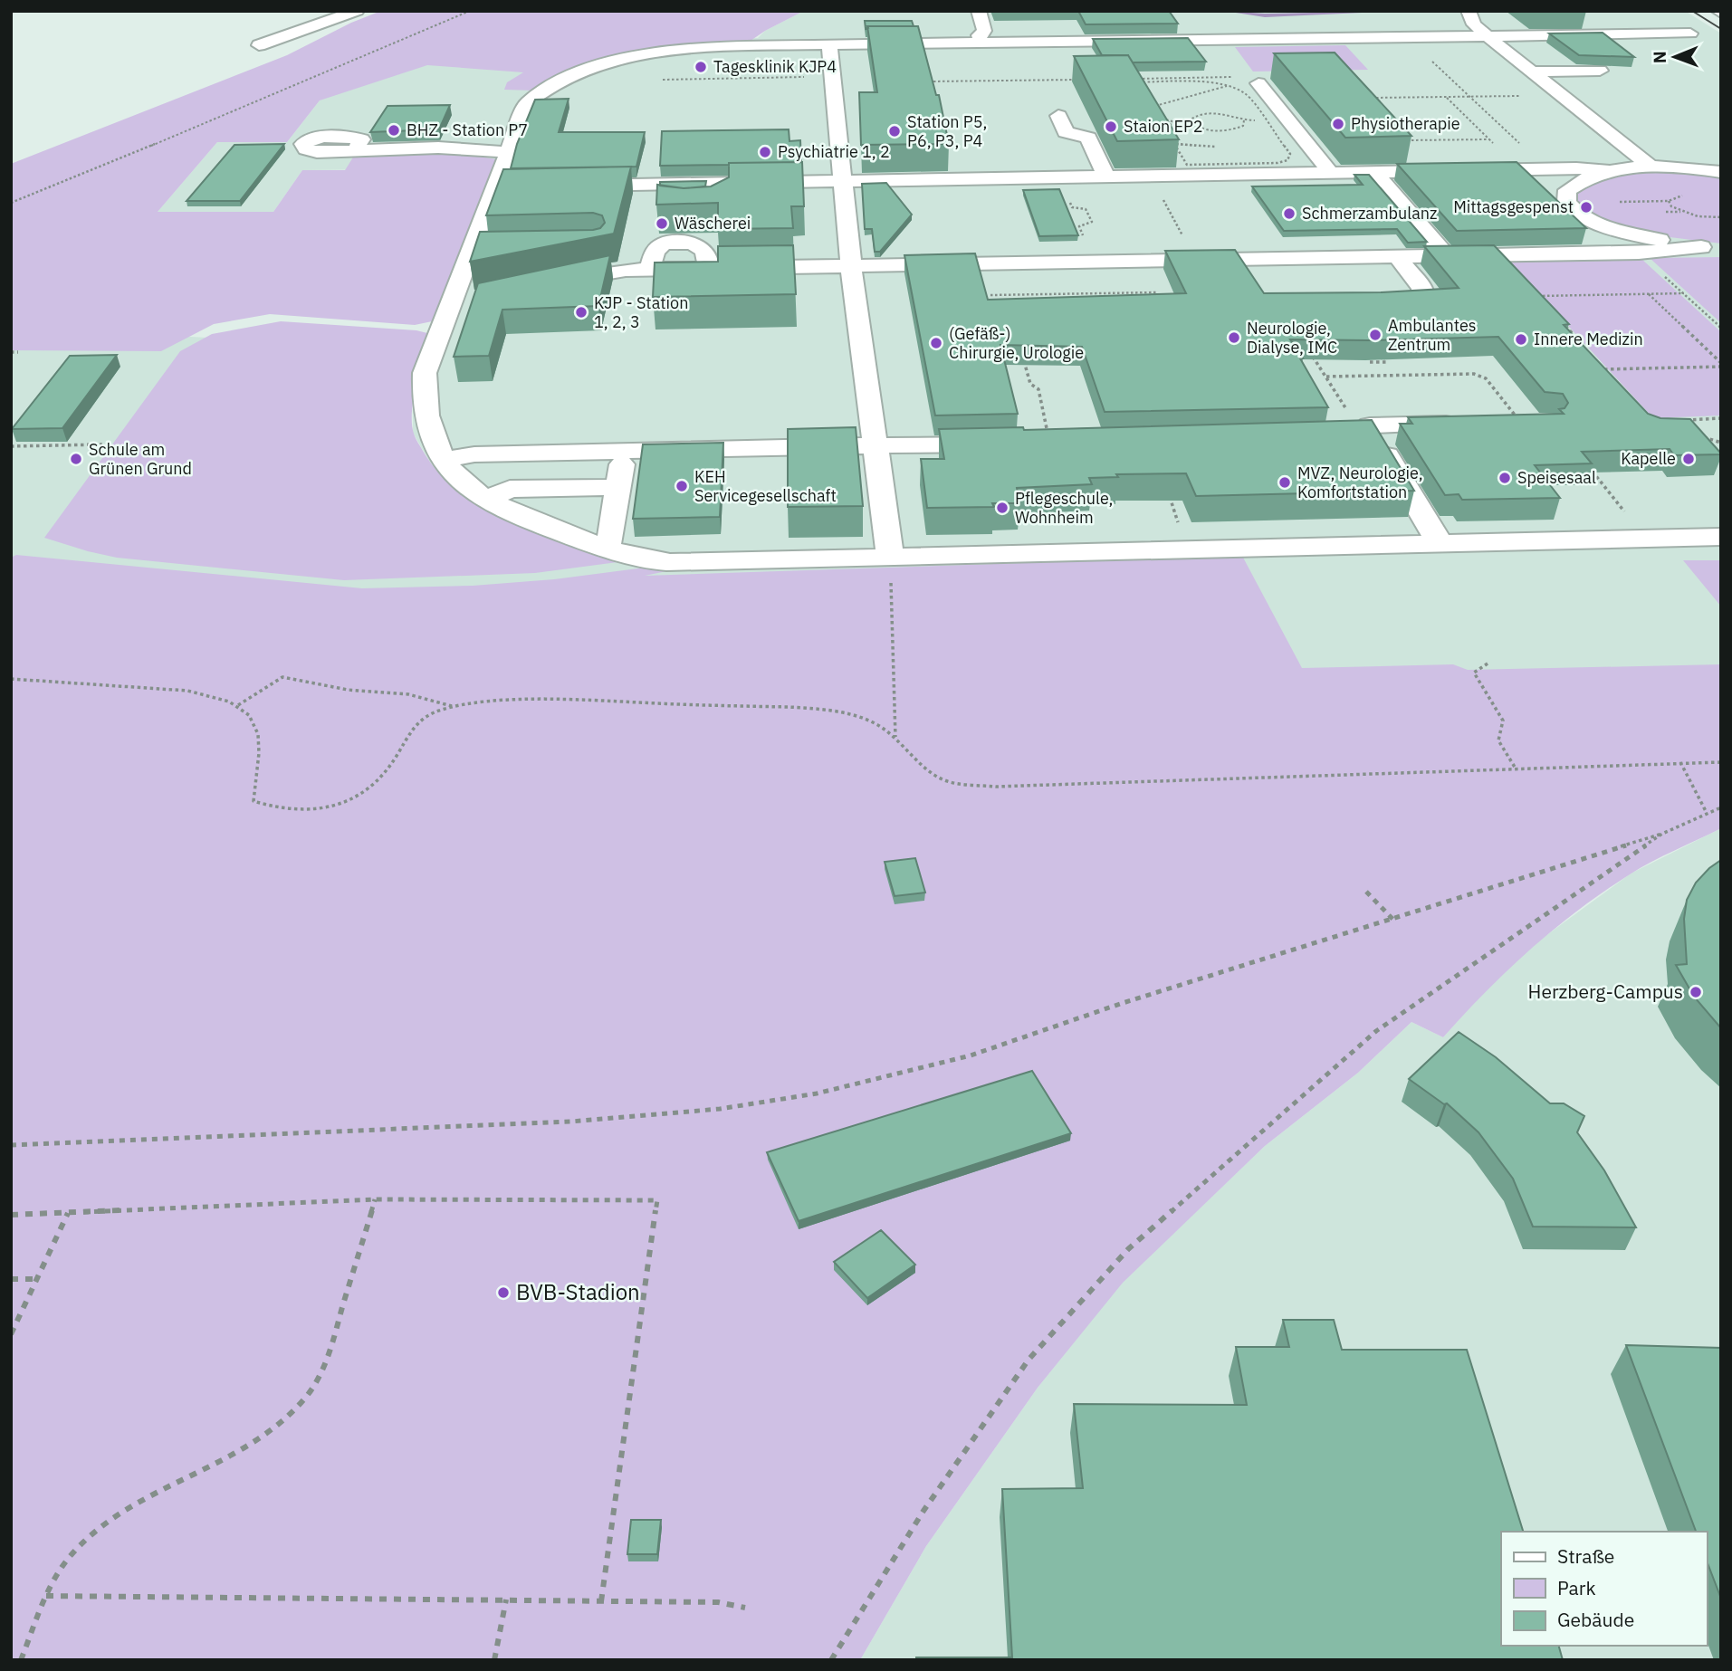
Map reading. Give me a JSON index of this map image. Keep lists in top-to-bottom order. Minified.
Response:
{"places":["Tagesklinik KJP4","Physiotherapie","Staion EP2","BHZ - Station P7","Station P5, P6, P3, P4","Psychiatrie 1, 2","Mittagsgespenst","Schmerzambulanz","Wäscherei","KJP - Station 1, 2, 3","Ambulantes Zentrum","Neurologie, Dialyse, IMC","Innere Medizin","(Gefäß-) Chirurgie, Urologie","Schule am Grünen Grund","Kapelle","Speisesaal","MVZ, Neurologie, Komfortstation","KEH Servicegesellschaft","Pflegeschule, Wohnheim","Herzberg-Campus","BVB-Stadion"],"legend":["Straße","Park","Gebäude"],"north":"left"}
